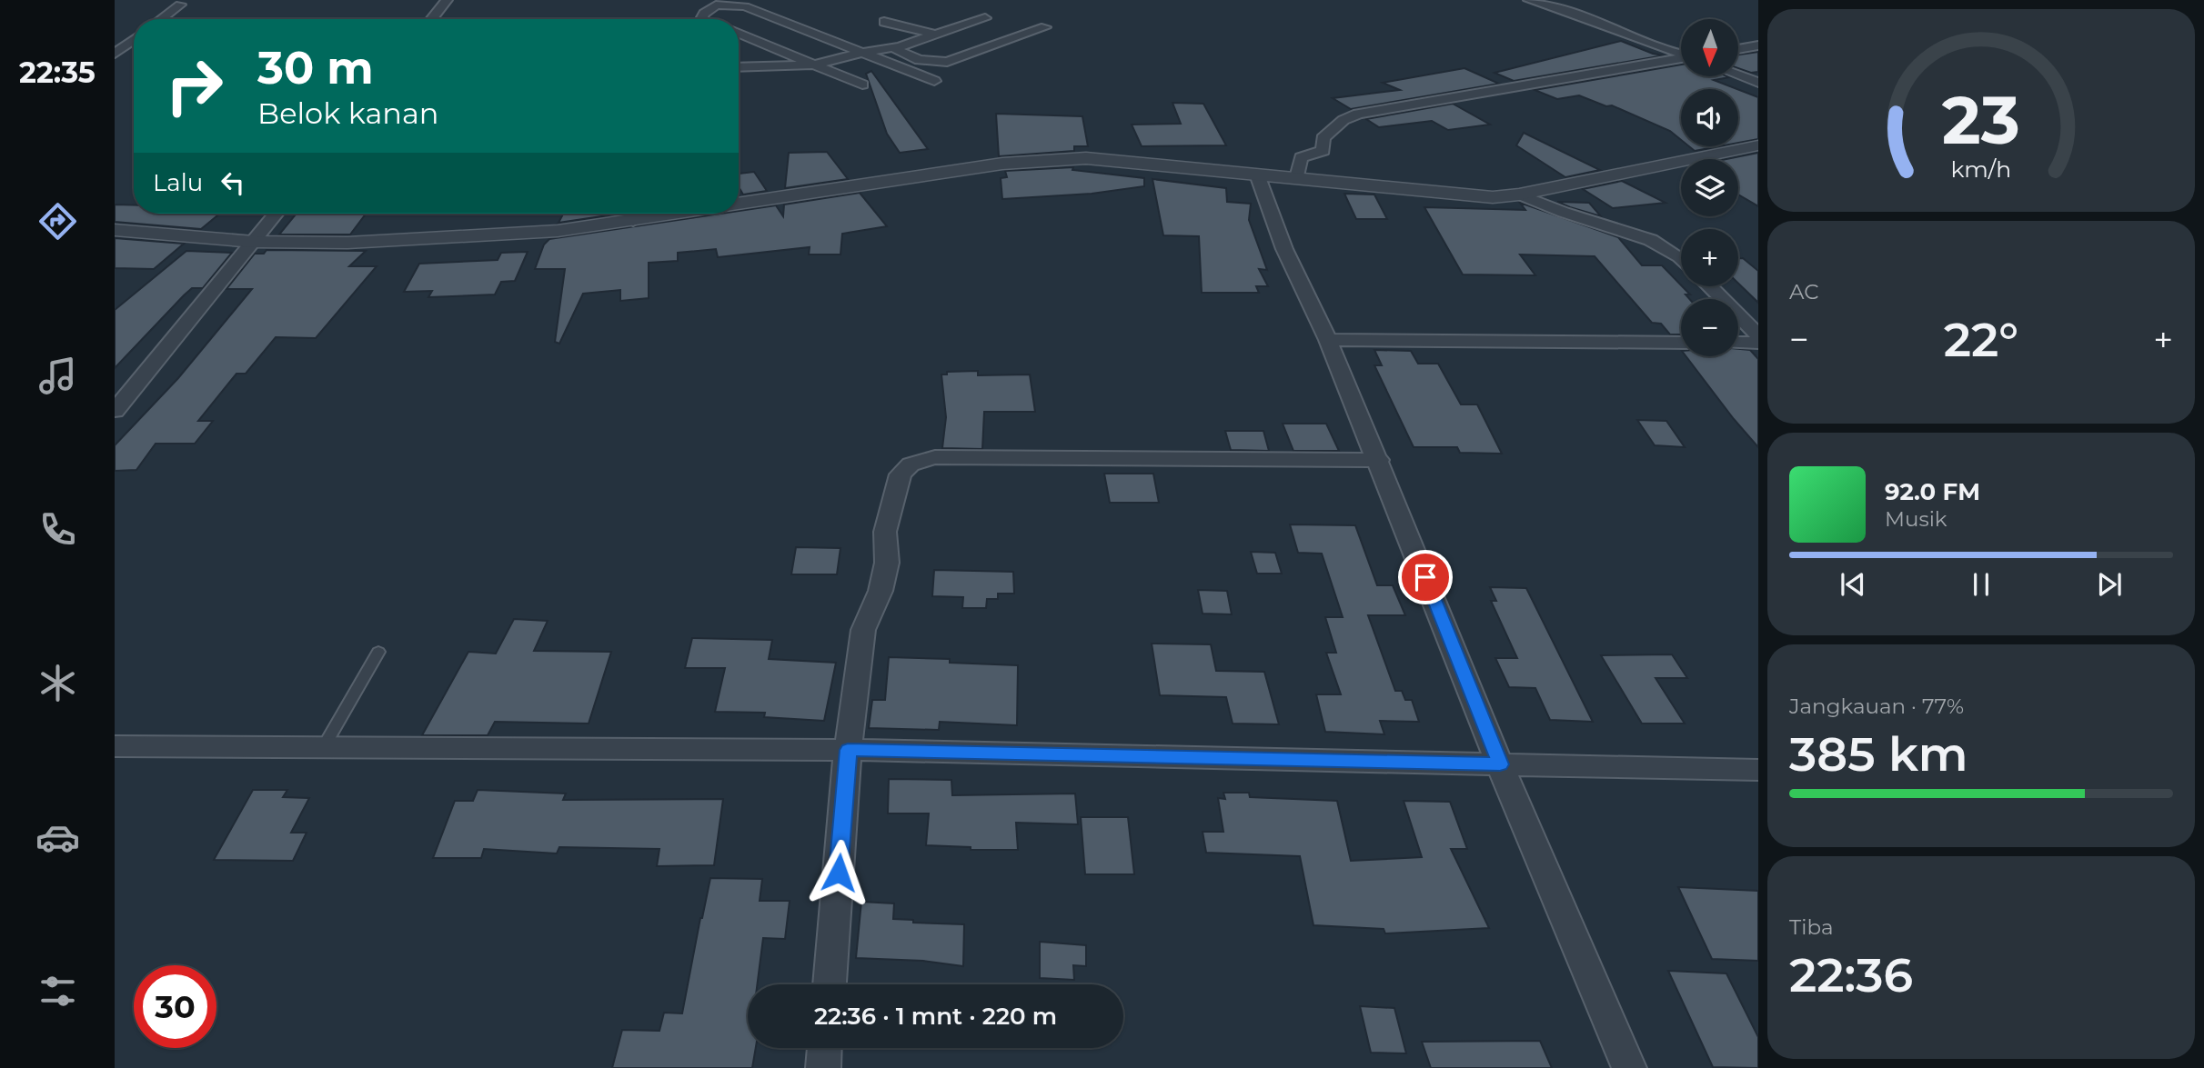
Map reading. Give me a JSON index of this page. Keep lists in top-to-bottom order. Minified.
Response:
{"north":"bottom","page":{"tabs":"22:35","map_buttons":["+","−"],"turn":["30 m","Belok kanan"],"then":"Lalu","tile":["AC",["Jangkauan · 77%","385 km"],["Tiba","22:36"]],"heat":["−","22°","+"],"song":["92.0 FM","Musik"],"limit":"30","trip":"22:36 · 1 mnt · 220 m","gauge":["23","km/h"]}}
